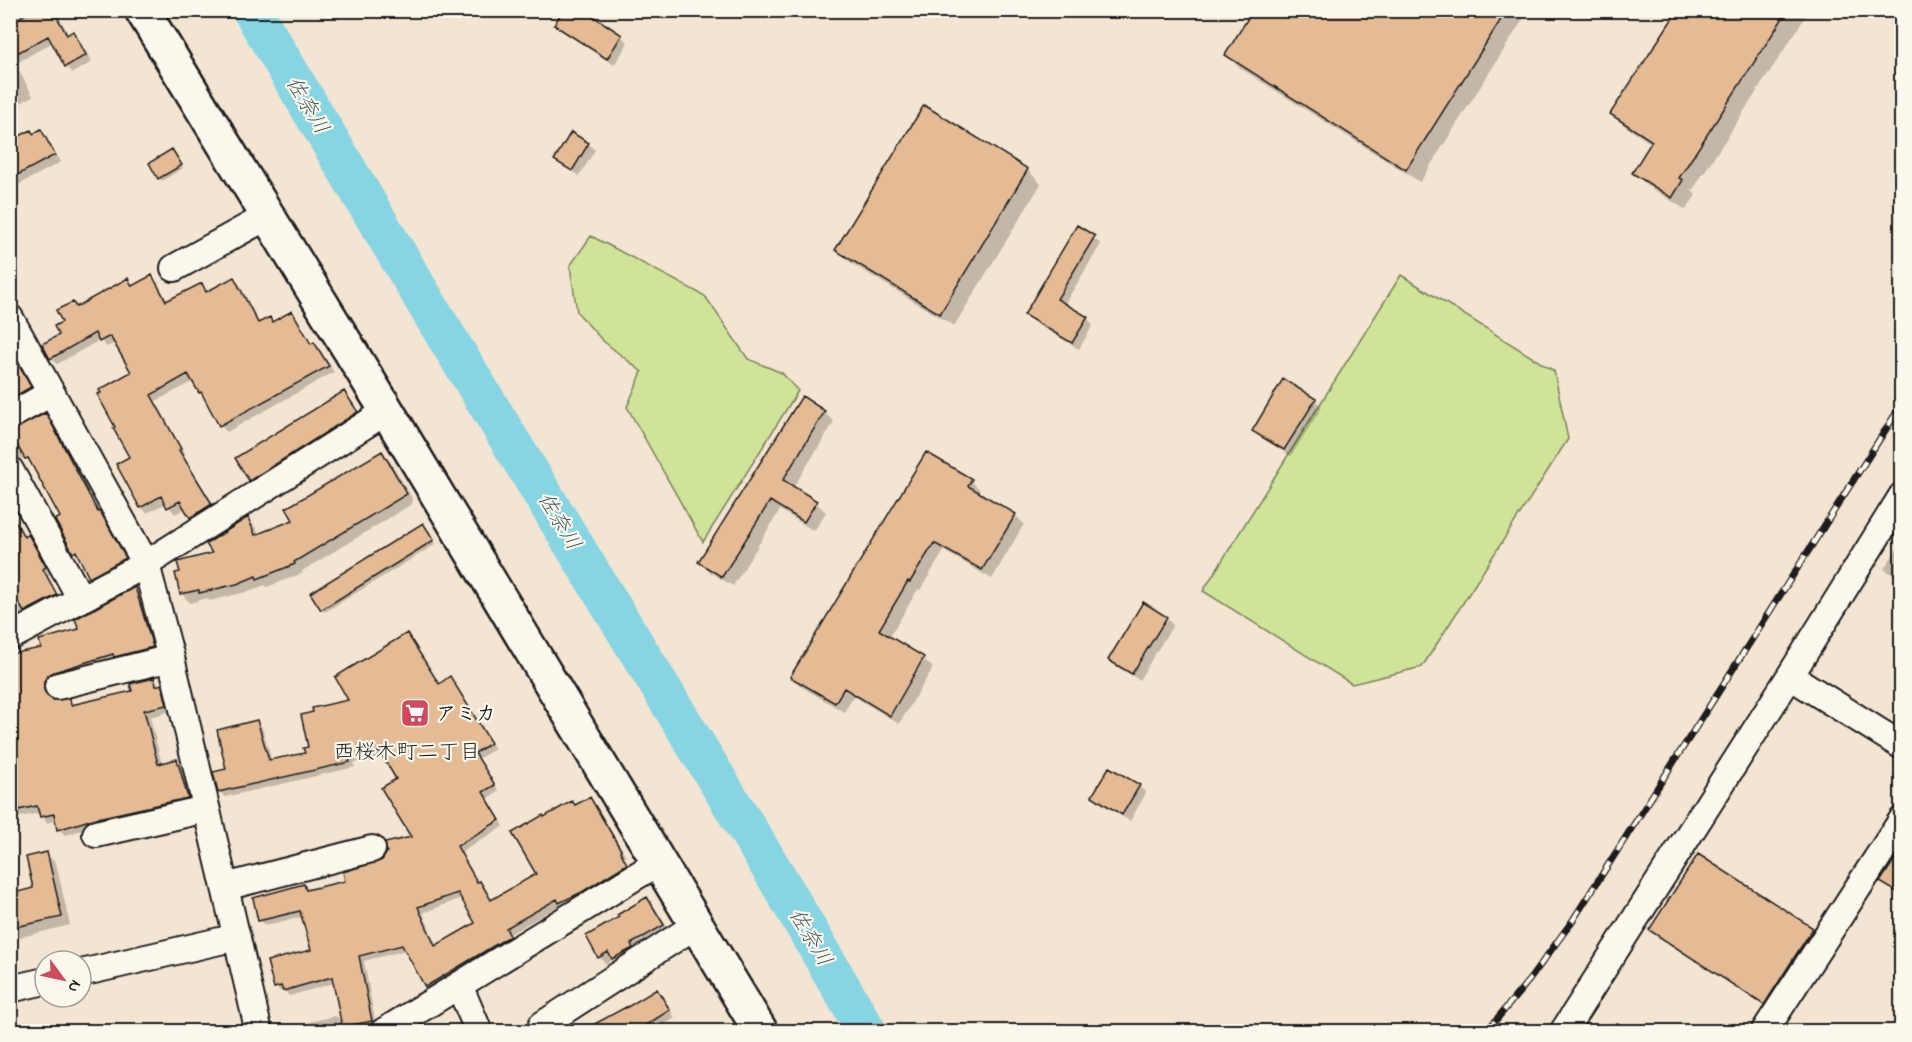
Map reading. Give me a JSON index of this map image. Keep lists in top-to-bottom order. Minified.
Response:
{"districts":["西桜木町二丁目"],"water":["佐奈川"],"places":{"supermarket":["アミカ"]},"north":"bottom right"}
